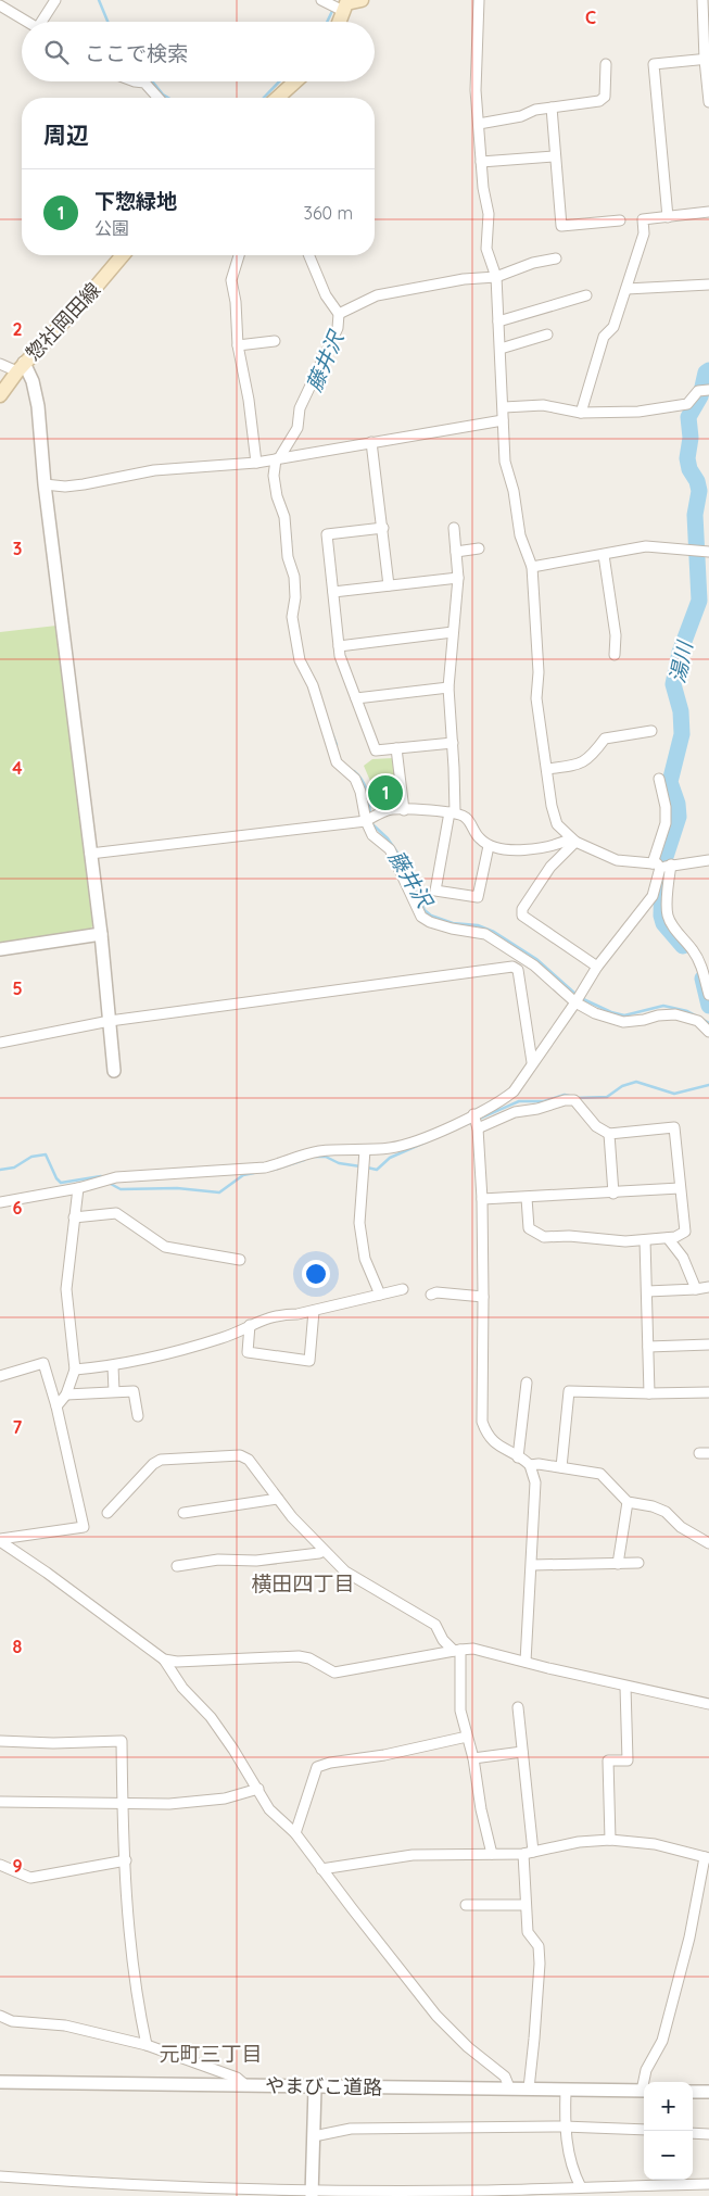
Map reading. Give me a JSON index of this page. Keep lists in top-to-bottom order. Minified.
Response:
{"streets":{"main road":["惣社岡田線"],"street":["やまびこ道路"]},"districts":["横田四丁目","元町三丁目"],"water":["藤井沢","湯川"],"page":{"search":"ここで検索","heading":"周辺","list":[{"mark":"1","name":"下惣緑地","note":"公園","value":"360 m"}],"pins":"1","map_buttons":["+","−"]},"grid":{"columns":["C"],"rows":["2","3","4","5","6","7","8","9"]}}
